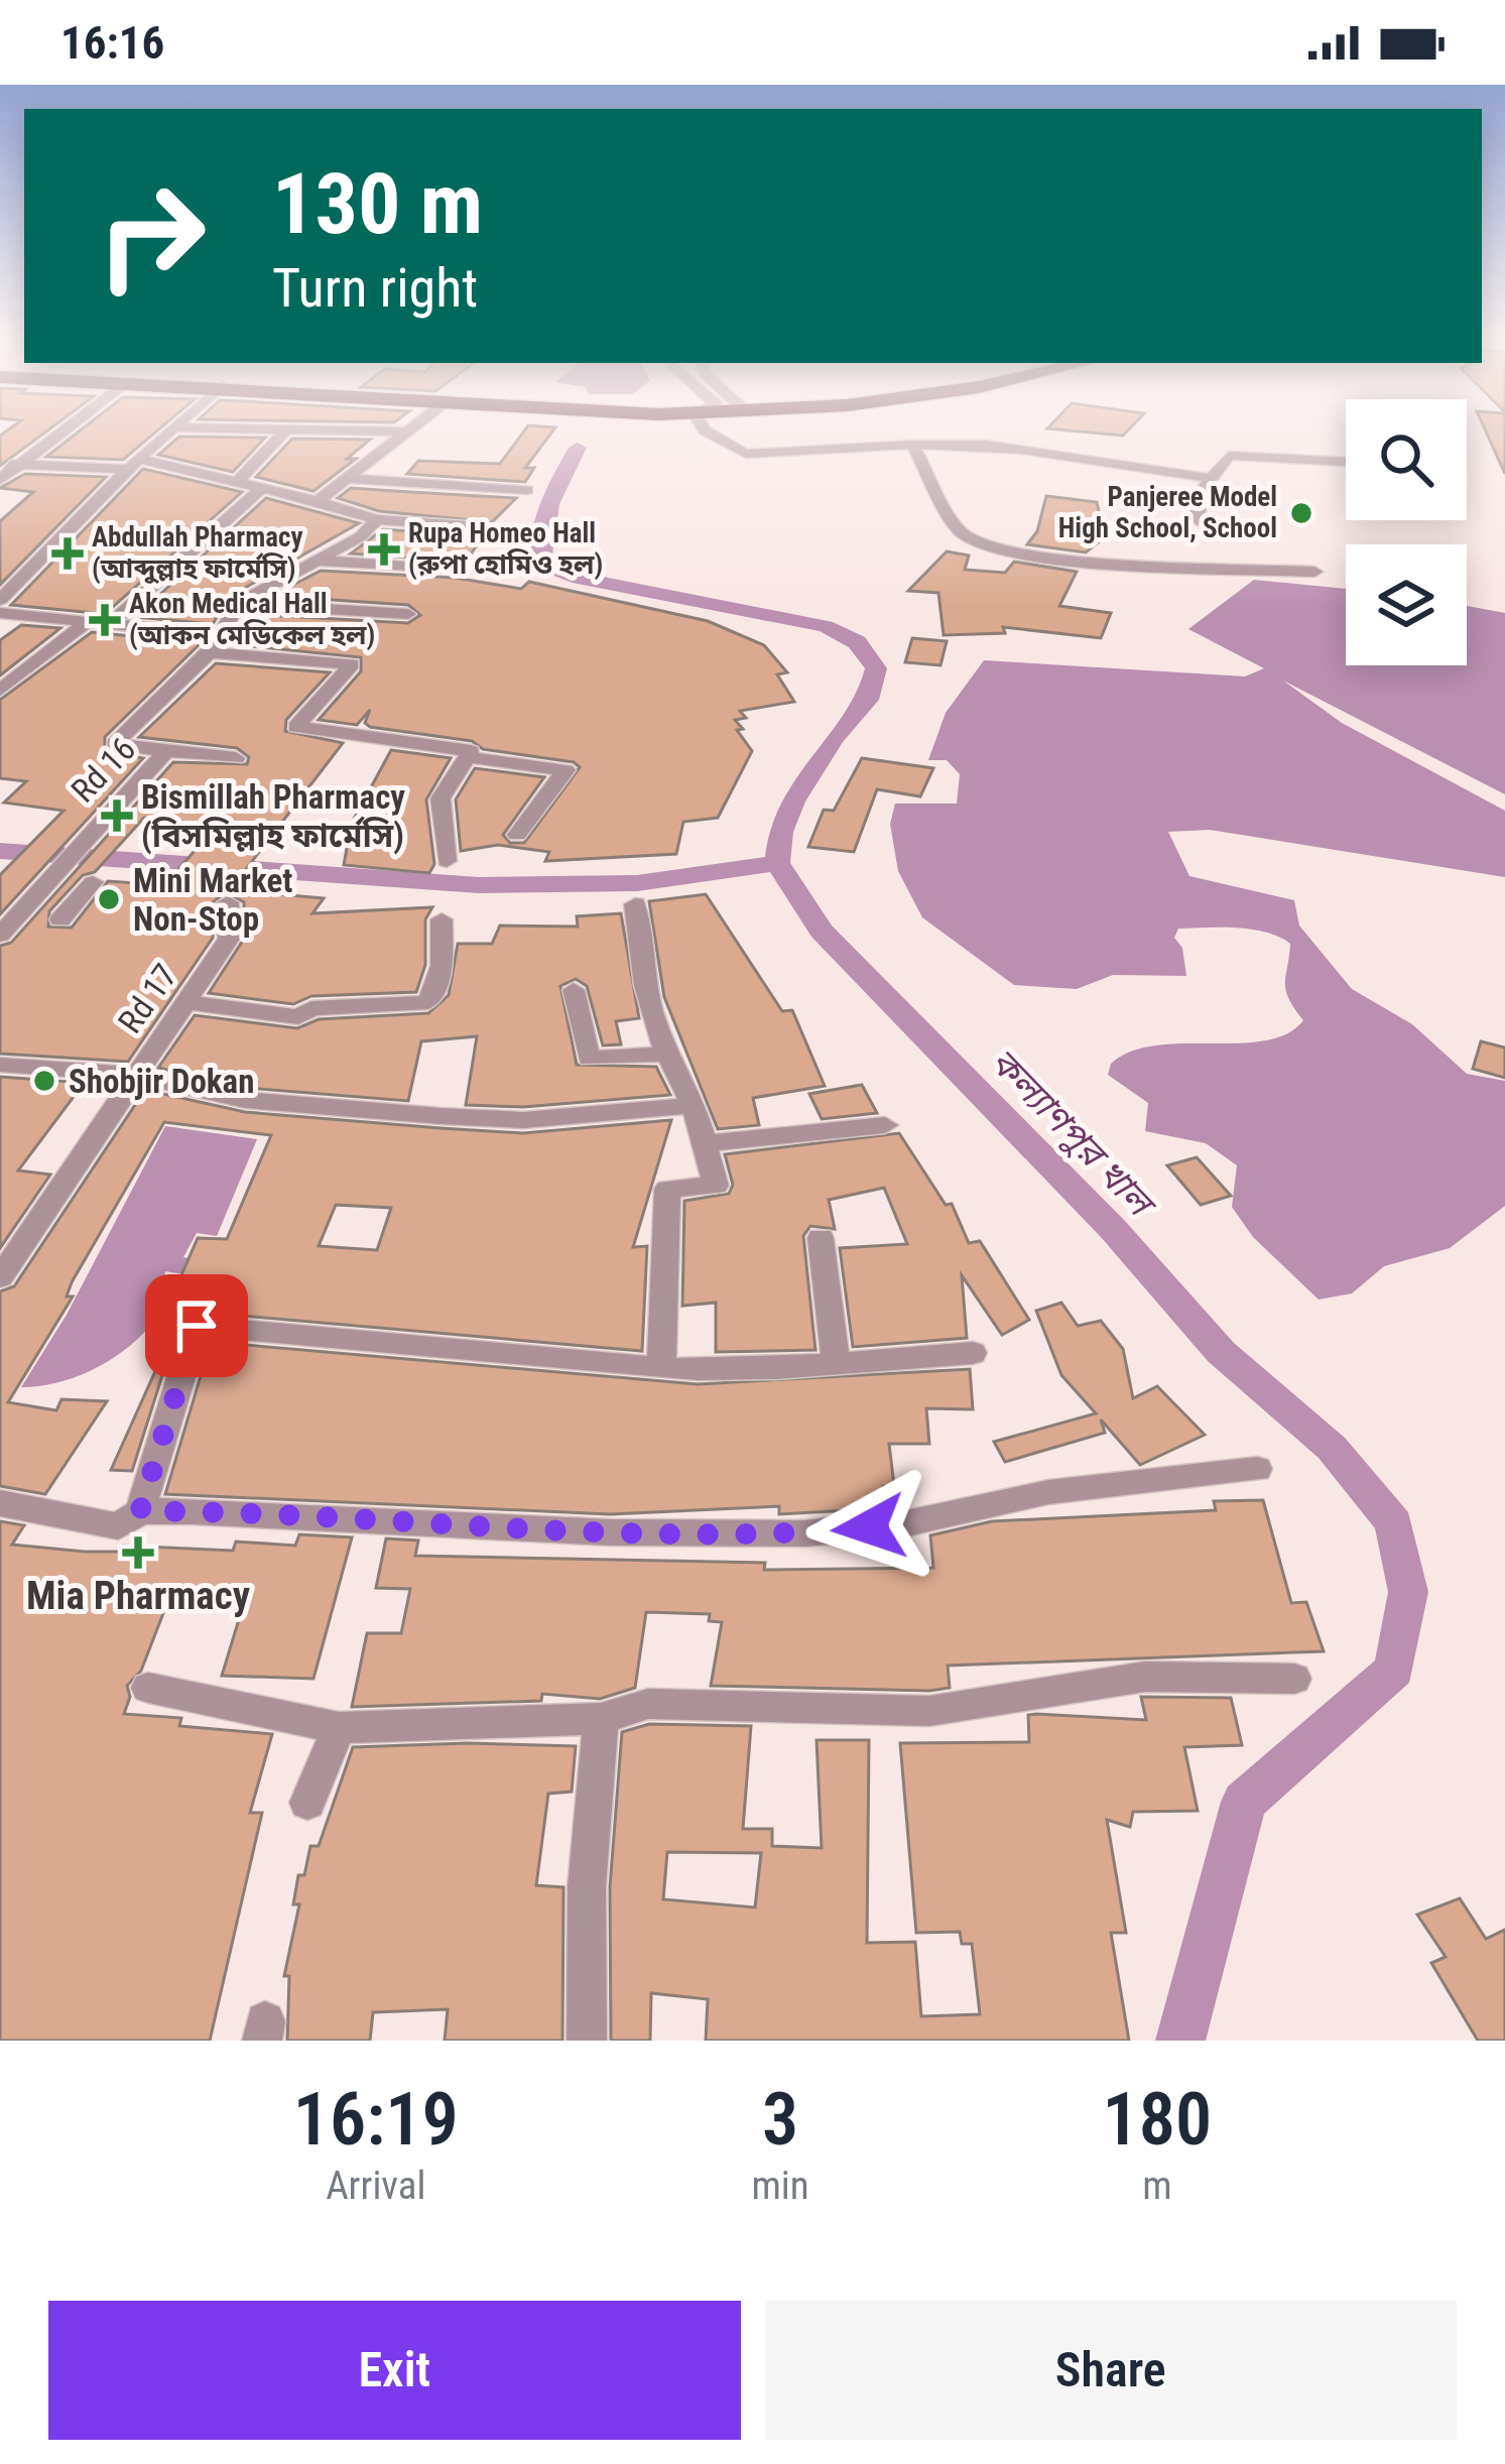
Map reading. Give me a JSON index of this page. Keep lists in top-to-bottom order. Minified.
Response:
{"streets":{"street":["Rd 16","Rd 17"]},"water":["কল্যাণপুর খাল"],"places":{"other":["Panjeree Model High School, School","Mini Market Non-Stop","Shobjir Dokan"],"health":["Rupa Homeo Hall (রুপা হোমিও হল)","Abdullah Pharmacy (আব্দুল্লাহ ফার্মেসি)","Akon Medical Hall (আকন মেডিকেল হল)","Bismillah Pharmacy (বিসমিল্লাহ ফার্মেসি)","Mia Pharmacy"]},"page":{"status":"16:16","turn":["130 m","Turn right"],"eta":["16:19","Arrival","3","min","180","m"],"buttons":["Exit","Share"]}}
